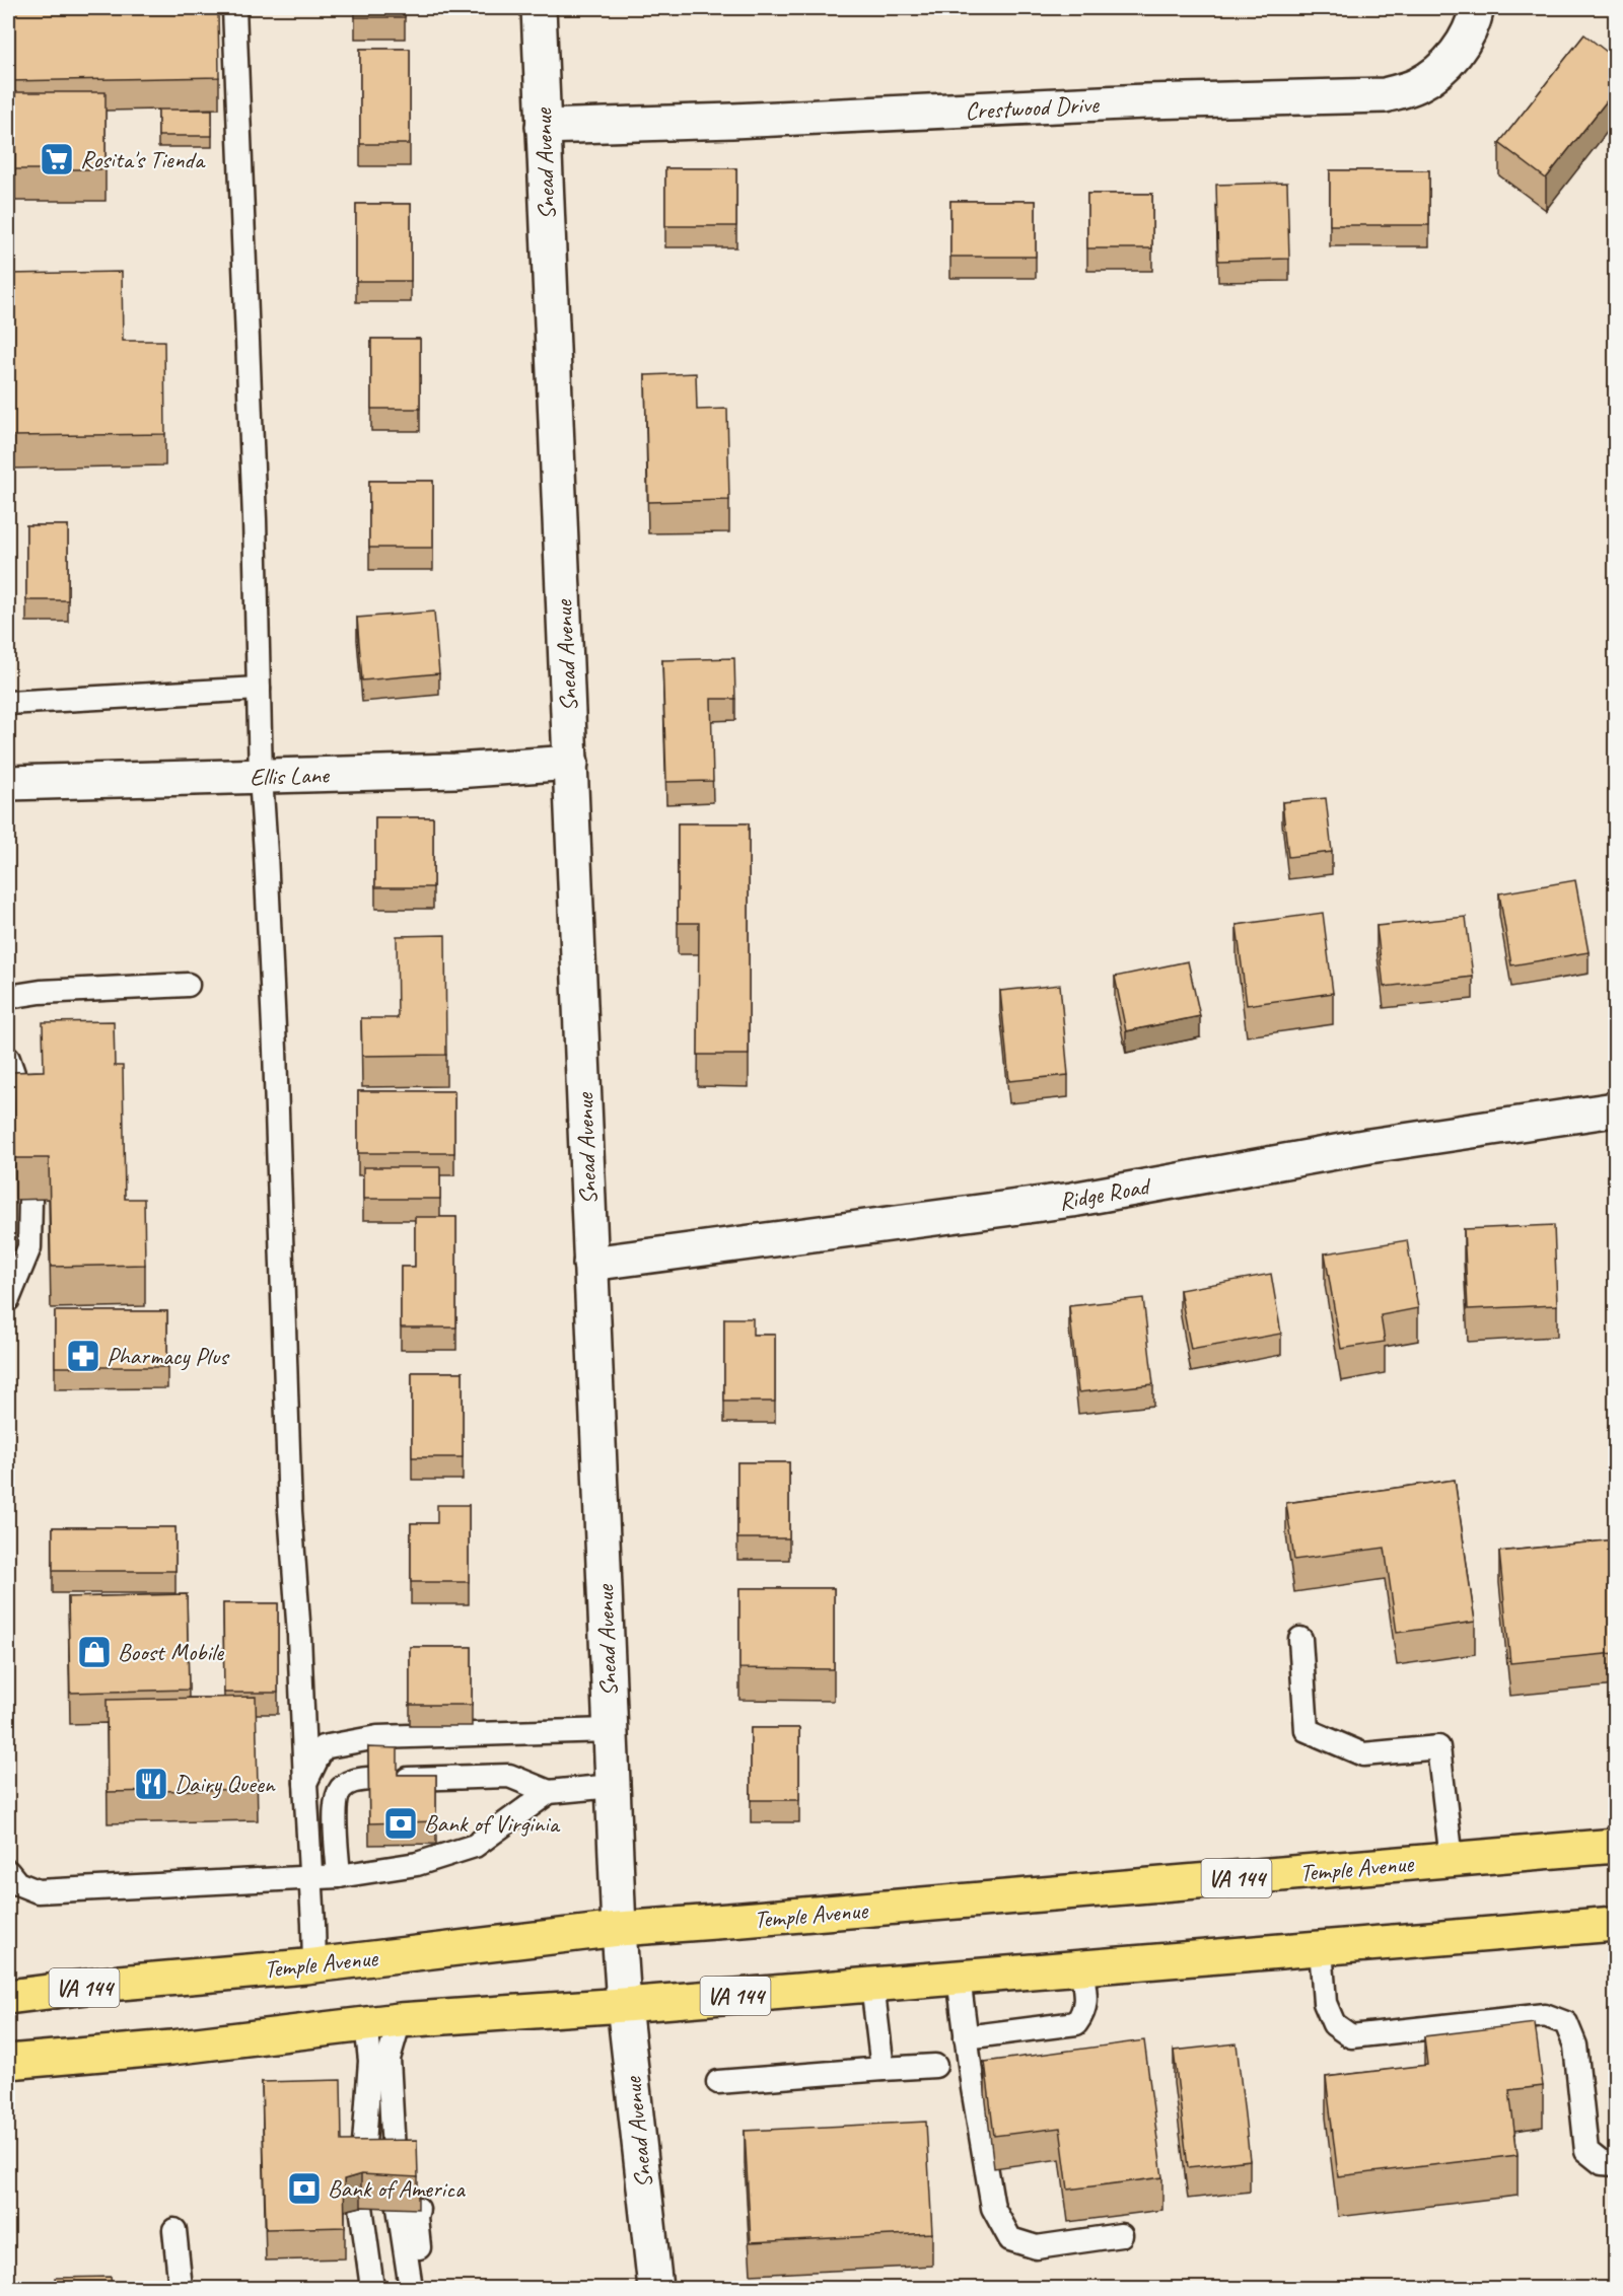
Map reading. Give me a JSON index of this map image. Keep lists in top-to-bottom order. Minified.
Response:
{"streets":{"main road":["Temple Avenue","VA 144"],"street":["Crestwood Drive","Snead Avenue","Ellis Lane","Ridge Road"]},"crossings":[["Crestwood Drive","Snead Avenue"],["Snead Avenue","Ellis Lane"],["Snead Avenue","Ridge Road"],["Snead Avenue","Temple Avenue"],["Snead Avenue","VA 144"]],"places":{"supermarket":["Rosita's Tienda"],"pharmacy":["Pharmacy Plus"],"shop":["Boost Mobile"],"restaurant":["Dairy Queen"],"bank":["Bank of Virginia","Bank of America"]}}
